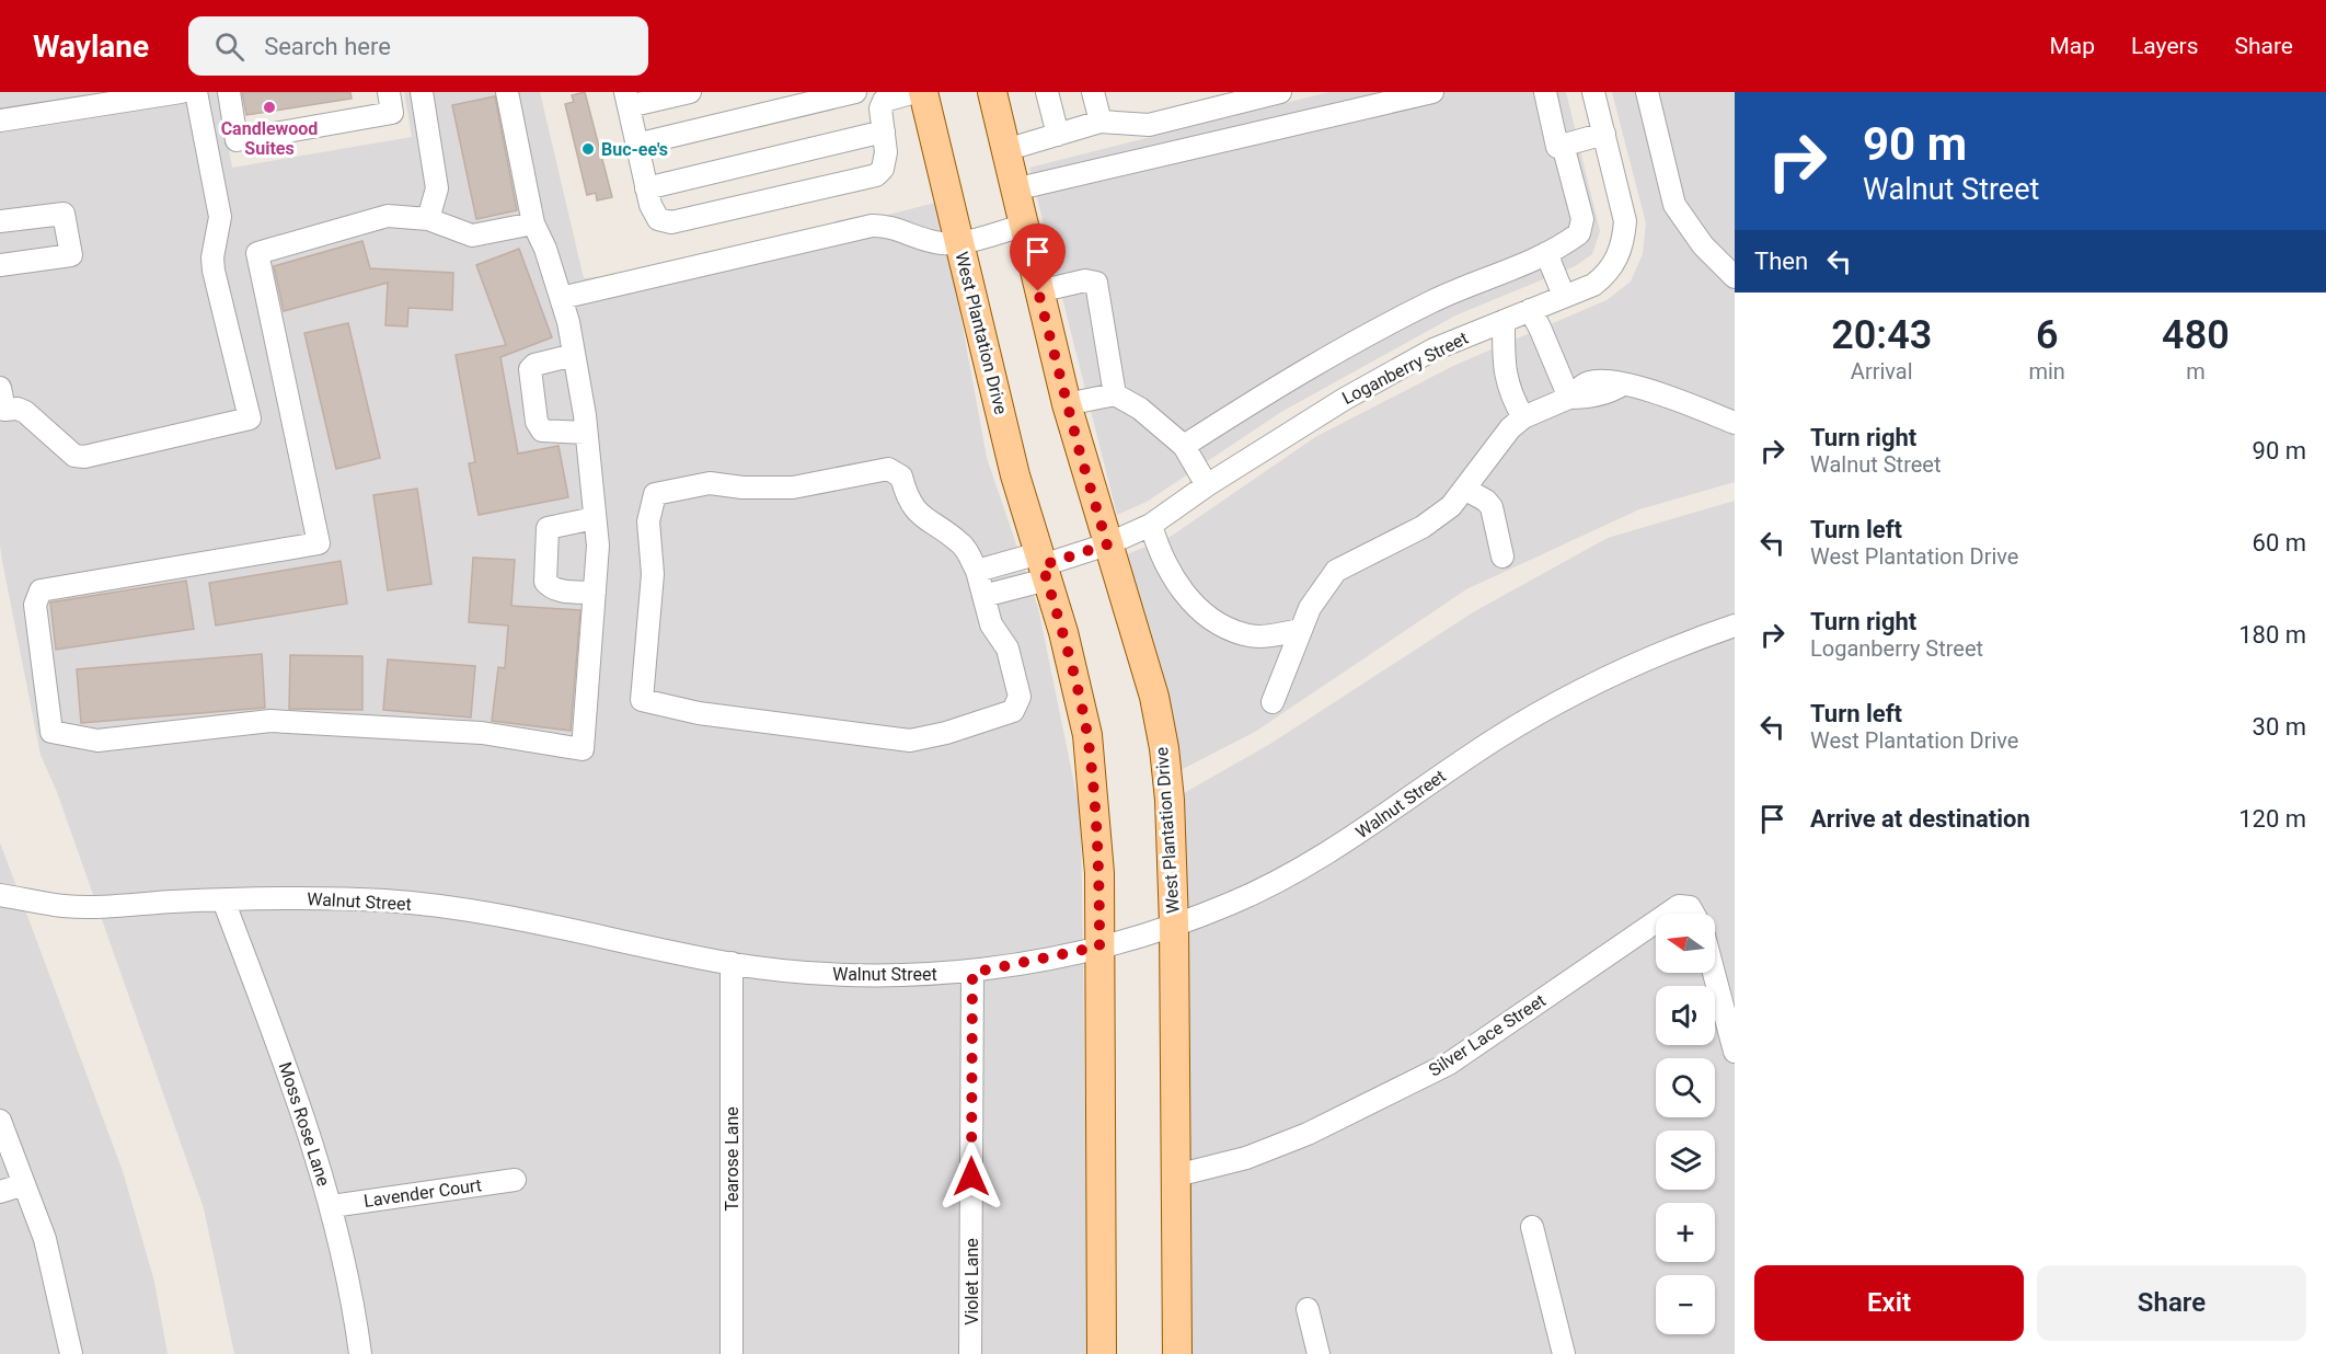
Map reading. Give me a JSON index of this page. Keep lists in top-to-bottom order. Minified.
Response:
{"streets":{"main road":["West Plantation Drive"],"street":["Loganberry Street","Walnut Street","Silver Lace Street","Moss Rose Lane","Tearose Lane","Lavender Court","Violet Lane"]},"crossings":[["West Plantation Drive","Loganberry Street"],["West Plantation Drive","Walnut Street"],["West Plantation Drive","Silver Lace Street"],["Walnut Street","Moss Rose Lane"],["Walnut Street","Tearose Lane"],["Walnut Street","Violet Lane"],["Moss Rose Lane","Lavender Court"]],"places":["Candlewood Suites","Buc-ee's"],"north":"left","page":{"header":"Waylane","search":"Search here","nav":["Map","Layers","Share"],"turn":["90 m","Walnut Street"],"then":"Then","eta":["20:43","Arrival","6","min","480","m"],"list":[{"name":"Turn right","note":"Walnut Street","value":"90 m"},{"name":"Turn left","note":"West Plantation Drive","value":"60 m"},{"name":"Turn right","note":"Loganberry Street","value":"180 m"},{"name":"Turn left","note":"West Plantation Drive","value":"30 m"},{"name":"Arrive at destination","value":"120 m"}],"map_buttons":["+","−"],"buttons":["Exit","Share"]}}
